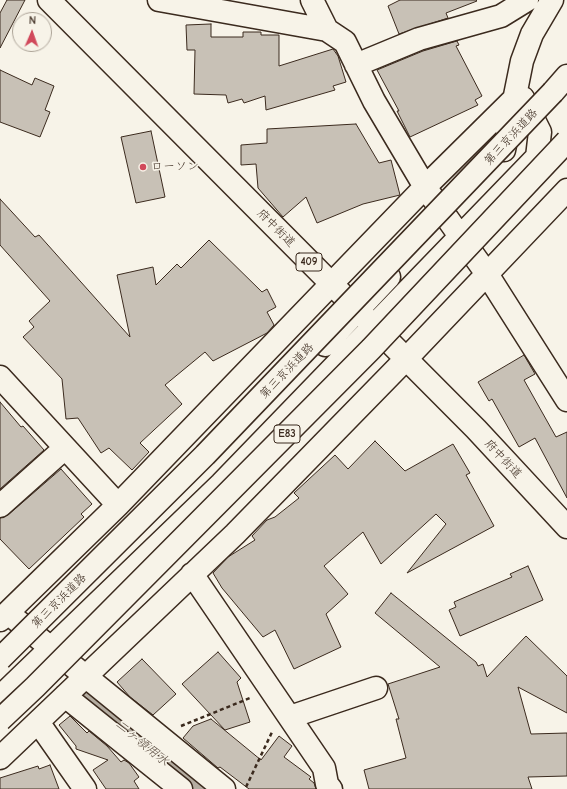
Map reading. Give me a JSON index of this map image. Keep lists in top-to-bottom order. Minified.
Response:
{"streets":{"main road":["第三京浜道路","府中街道","409","E83"]},"water":["二ヶ領用水"],"places":["ローソン"],"north":"top"}
